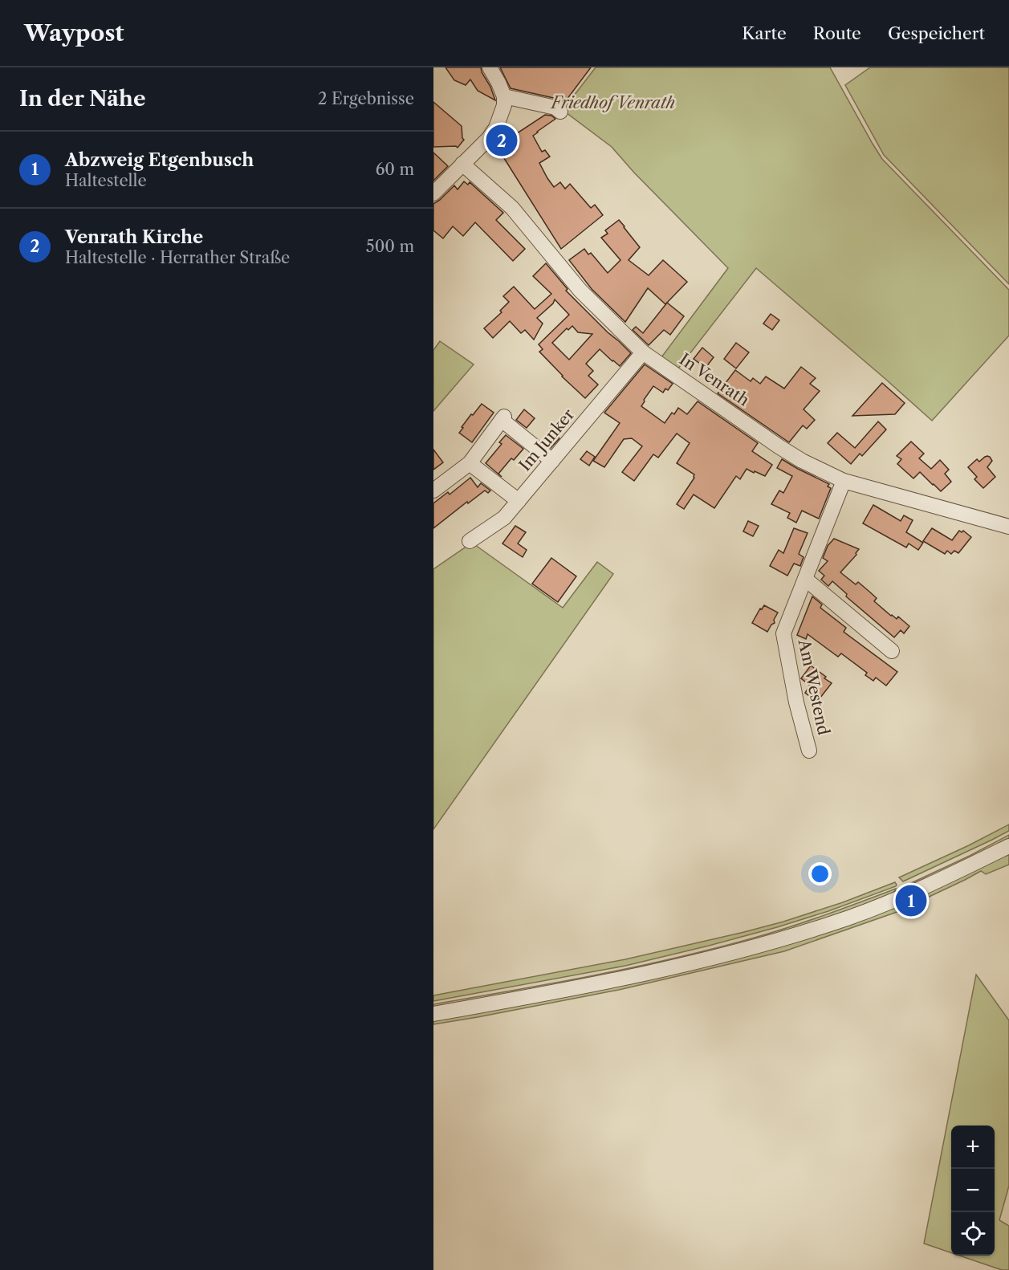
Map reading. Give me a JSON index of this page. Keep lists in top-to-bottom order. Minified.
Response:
{"streets":{"street":["In Venrath","Im Junker","Am Westend"]},"crossings":[["In Venrath","Im Junker"],["In Venrath","Am Westend"]],"parks":["Friedhof Venrath"],"page":{"header":"Waypost","nav":["Karte","Route","Gespeichert"],"heading":["In der Nähe","2 Ergebnisse"],"pins":["2","1"],"list":[{"mark":"1","name":"Abzweig Etgenbusch","note":"Haltestelle","value":"60 m"},{"mark":"2","name":"Venrath Kirche","note":"Haltestelle · Herrather Straße","value":"500 m"}],"map_buttons":["+","−"]}}
